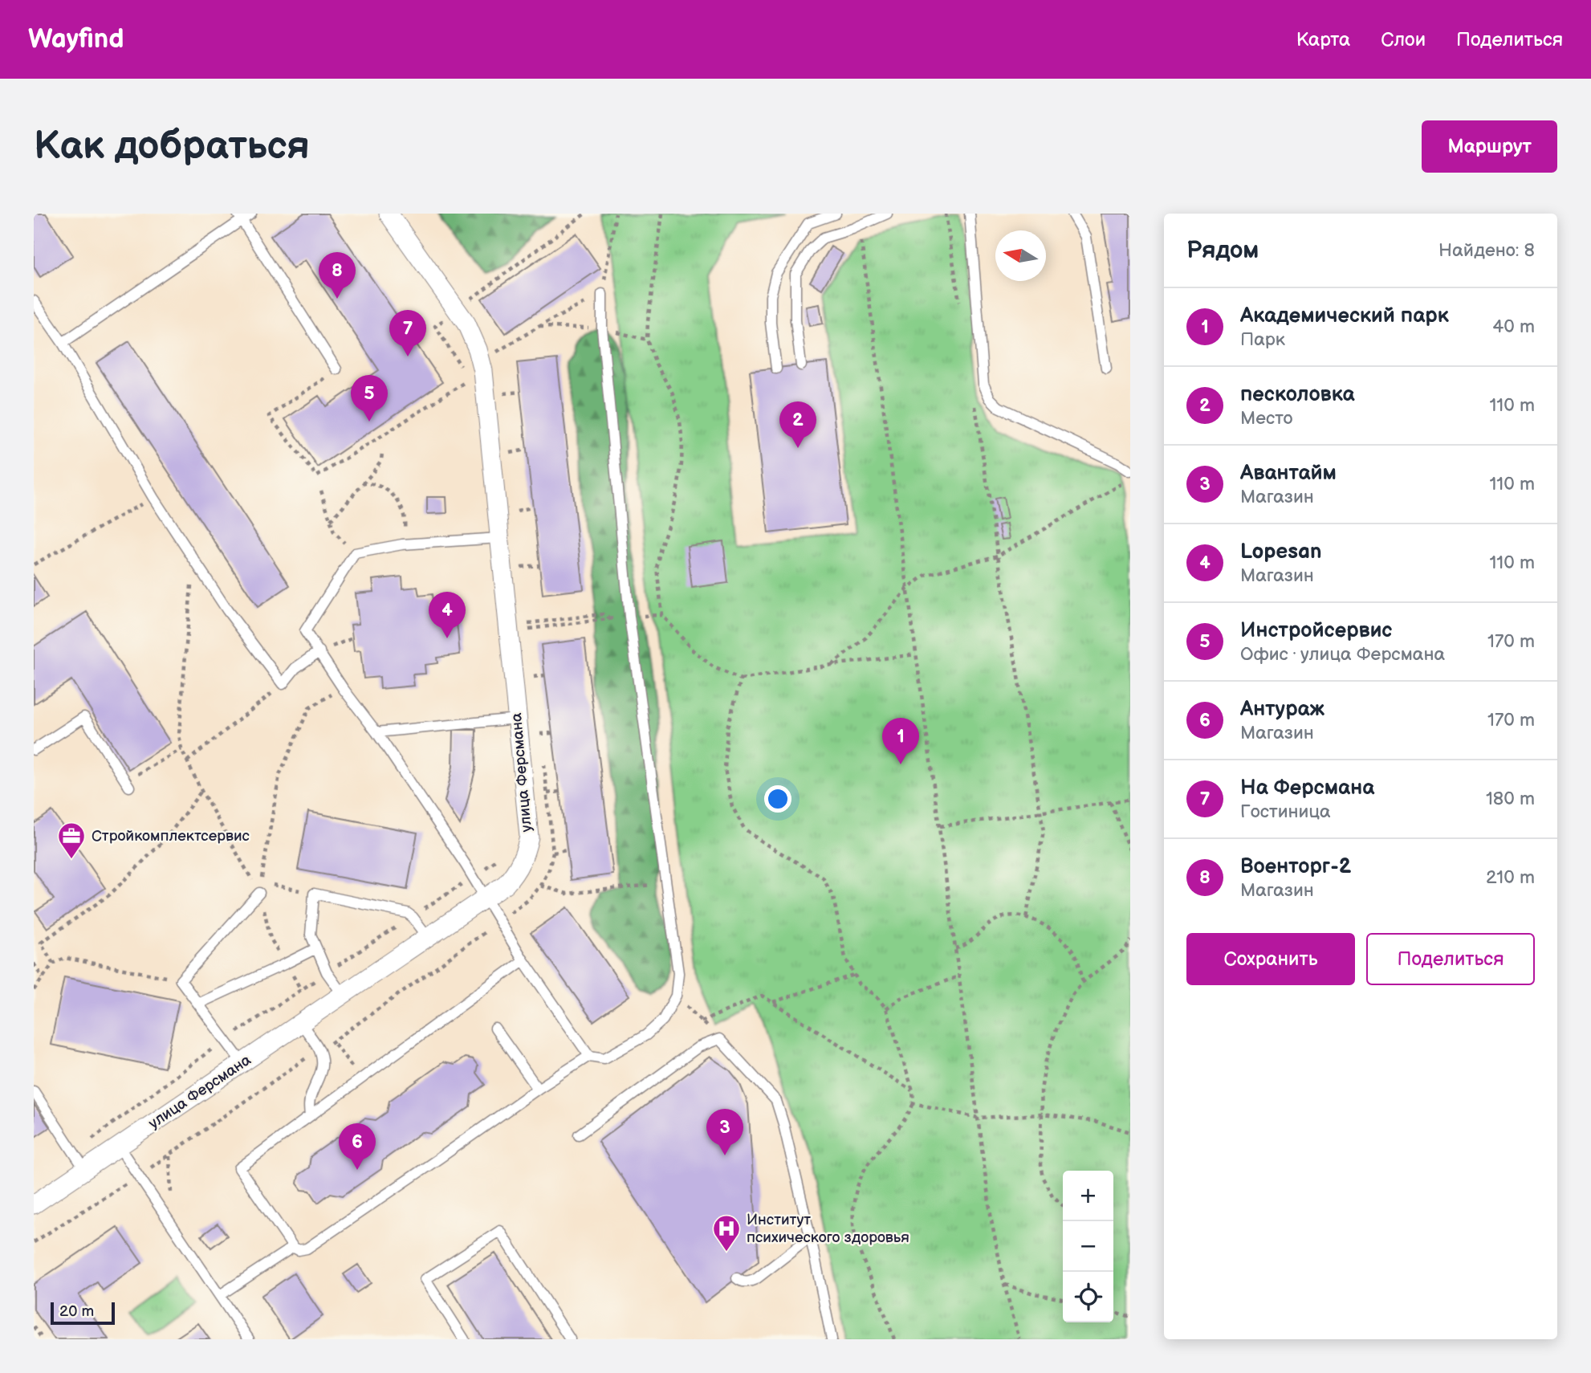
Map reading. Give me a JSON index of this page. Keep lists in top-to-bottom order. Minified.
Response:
{"streets":{"street":["улица Ферсмана"]},"places":{"office":["Стройкомплектсервис"],"hospital":["Институт психического здоровья"]},"scale_bar":"20 m","north":"left","page":{"header":"Wayfind","nav":["Карта","Слои","Поделиться"],"buttons":["Маршрут",["Сохранить","Поделиться"]],"title":"Как добраться","heading":["Рядом","Найдено: 8"],"pins":["8","7","5","2","4","1","3","6"],"list":[{"mark":"1","name":"Академический парк","note":"Парк","value":"40 m"},{"mark":"2","name":"песколовка","note":"Место","value":"110 m"},{"mark":"3","name":"Авантайм","note":"Магазин","value":"110 m"},{"mark":"4","name":"Lopesan","note":"Магазин","value":"110 m"},{"mark":"5","name":"Инстройсервис","note":"Офис · улица Ферсмана","value":"170 m"},{"mark":"6","name":"Антураж","note":"Магазин","value":"170 m"},{"mark":"7","name":"На Ферсмана","note":"Гостиница","value":"180 m"},{"mark":"8","name":"Военторг-2","note":"Магазин","value":"210 m"}],"map_buttons":["+","−"],"scale":"20 m"}}
